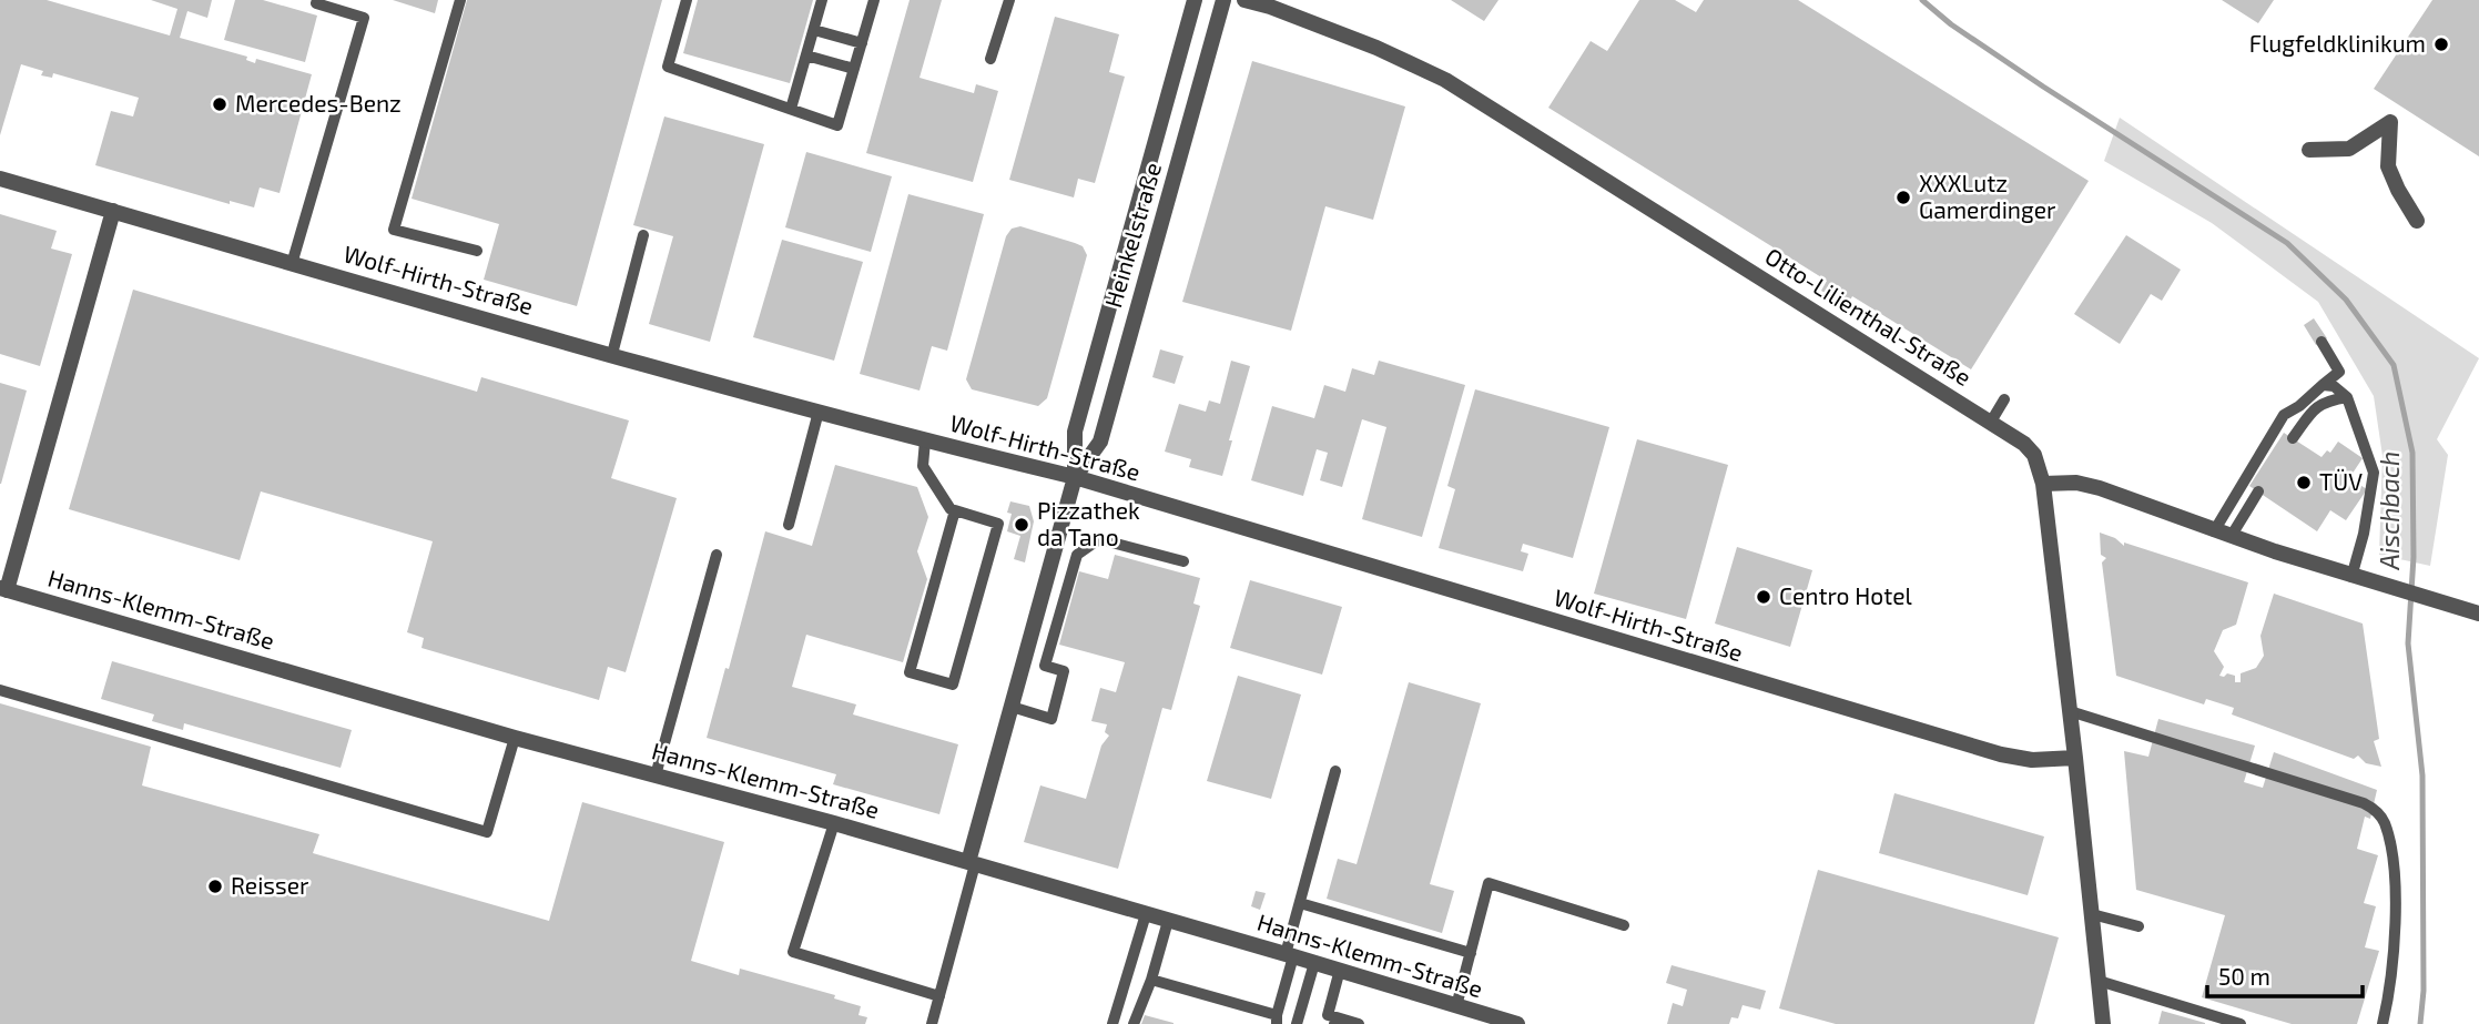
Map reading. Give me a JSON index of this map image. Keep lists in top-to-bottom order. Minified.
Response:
{"streets":{"street":["Heinkelstraße","Wolf-Hirth-Straße","Otto-Lilienthal-Straße","Hanns-Klemm-Straße"]},"crossings":[["Heinkelstraße","Wolf-Hirth-Straße"],["Heinkelstraße","Hanns-Klemm-Straße"]],"water":["Aischbach"],"places":["Flugfeldklinikum","Mercedes-Benz","XXXLutz Gamerdinger","TÜV","Pizzathek da Tano","Centro Hotel","Reisser"],"scale_bar":"50 m"}
